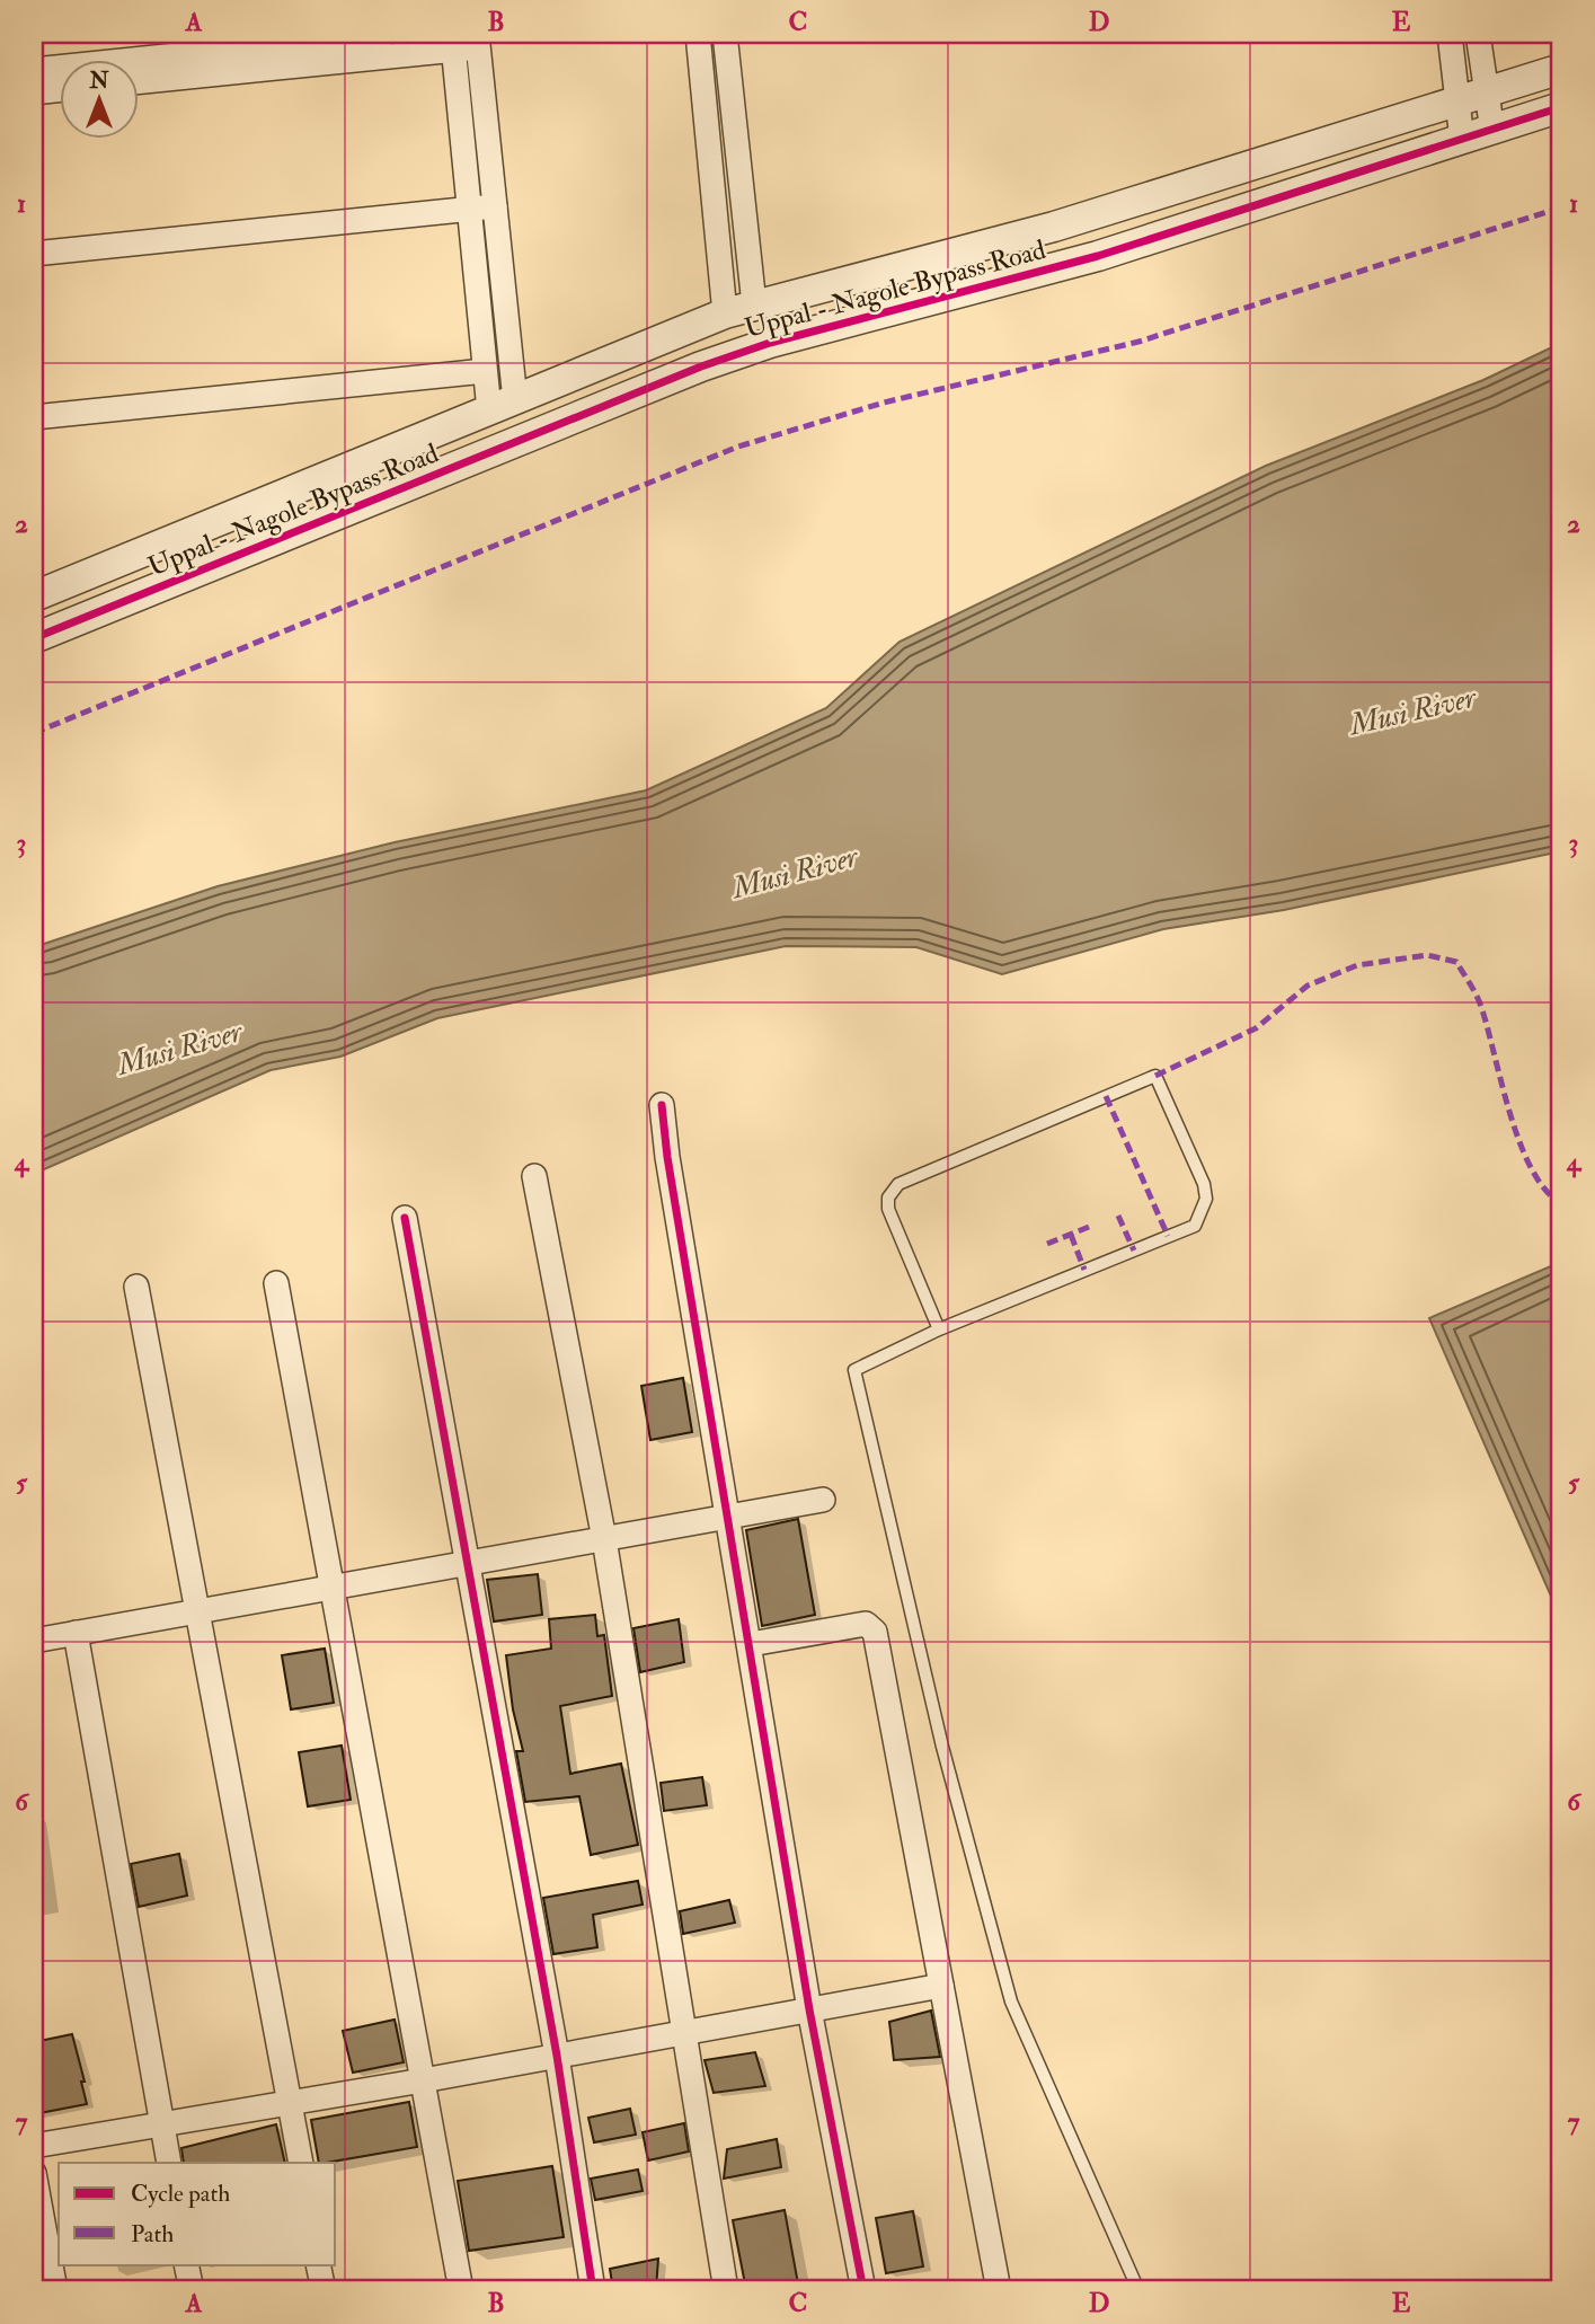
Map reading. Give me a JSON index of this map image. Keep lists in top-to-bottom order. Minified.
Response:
{"streets":{"street":["Uppal - Nagole Bypass Road"]},"water":["Musi River"],"legend":["Cycle path","Path"],"north":"top","grid":{"columns":["A","B","C","D","E"],"rows":["1","2","3","4","5","6","7"]}}
